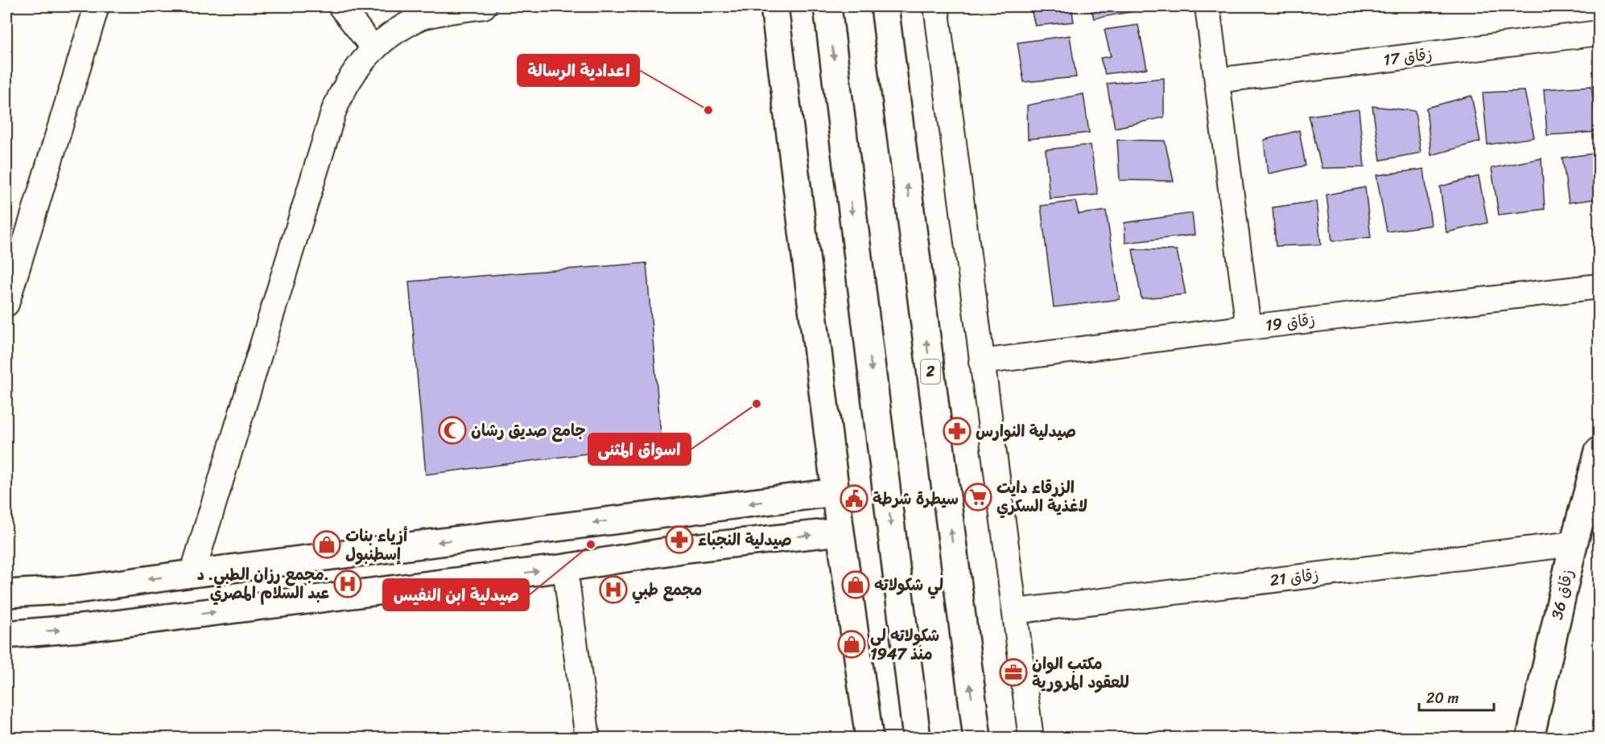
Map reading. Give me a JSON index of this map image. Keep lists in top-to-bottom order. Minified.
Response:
{"streets":{"main road":["2","زقاق 36"],"street":["زقاق 17","زقاق 19","زقاق 21"]},"crossings":[["زقاق 21","زقاق 36"]],"places":{"other":["اعدادية الرسالة","اسواق المثنى","صيدلية ابن النفيس"],"mosque":["جامع صديق رشان"],"pharmacy":["صيدلية النوارس","صيدلية النجباء"],"supermarket":["الزرقاء دايت لاغذية السكري"],"public building":["سيطرة شرطة"],"shop":["أزياء بنات إسطنبول","لي شكولاته","شكولاته لي منذ 1947"],"hospital":["مجمع رزان الطبي. د. عبد السلام المصري","مجمع طبي"],"office":["مكتب الوان للعقود المرورية"]},"scale_bar":"20 m"}
